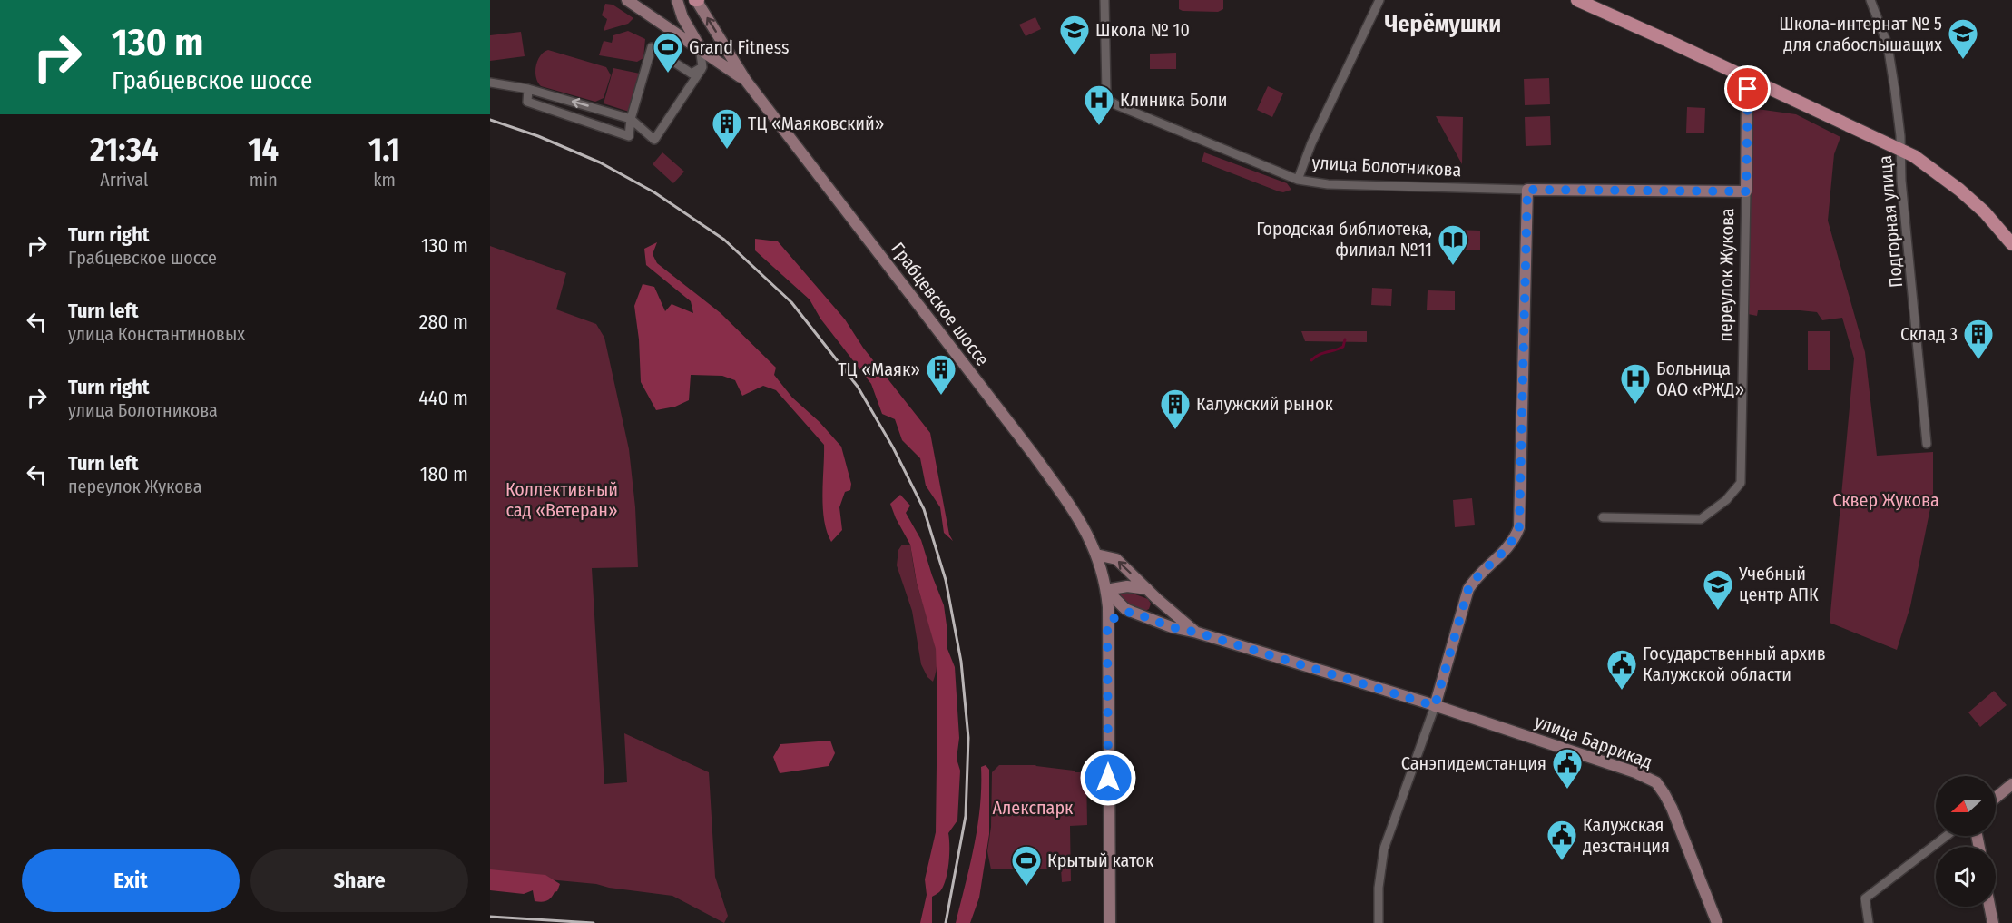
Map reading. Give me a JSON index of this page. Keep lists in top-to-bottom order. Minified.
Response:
{"streets":{"street":["улица Болотникова","Подгорная улица","переулок Жукова","Грабцевское шоссе","улица Баррикад"]},"crossings":[["улица Болотникова","переулок Жукова"]],"districts":["Черёмушки"],"parks":["Коллективный сад «Ветеран»","Сквер Жукова","Алекспарк"],"places":{"school or university":["Школа № 10","Школа-интернат № 5 для слабослышащих","Учебный центр АПК"],"sports":["Grand Fitness","Крытый каток"],"hospital":["Клиника Боли","Больница ОАО «РЖД»"],"building":["ТЦ «Маяковский»","Склад 3","ТЦ «Маяк»","Калужский рынок"],"library":["Городская библиотека, филиал №11"],"public building":["Государственный архив Калужской области","Санэпидемстанция","Калужская дезстанция"]},"north":"left","page":{"turn":["130 m","Грабцевское шоссе"],"eta":["21:34","Arrival","14","min","1.1","km"],"list":[{"name":"Turn right","note":"Грабцевское шоссе","value":"130 m"},{"name":"Turn left","note":"улица Константиновых","value":"280 m"},{"name":"Turn right","note":"улица Болотникова","value":"440 m"},{"name":"Turn left","note":"переулок Жукова","value":"180 m"}],"buttons":["Exit","Share"]}}
